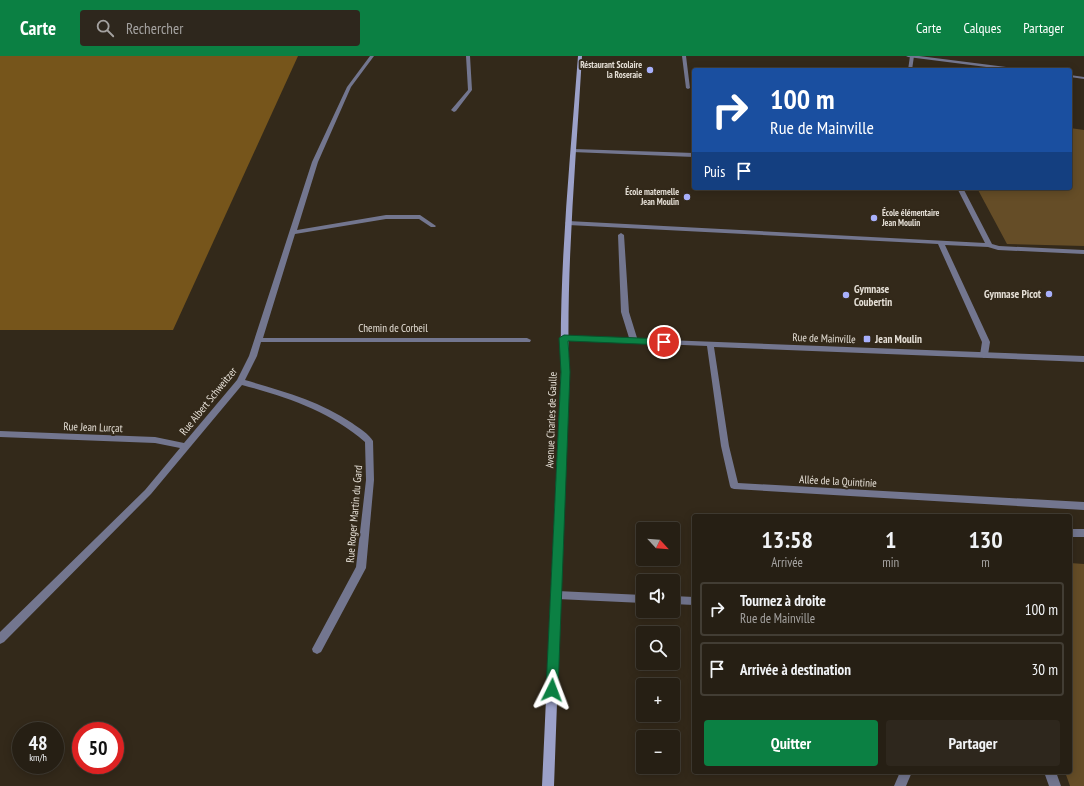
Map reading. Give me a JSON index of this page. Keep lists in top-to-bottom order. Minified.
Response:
{"streets":{"main road":["Avenue Charles de Gaulle"],"street":["Chemin de Corbeil","Rue de Mainville","Rue Albert Schweitzer","Rue Jean Lurçat","Allée de la Quintinie","Rue Roger Martin du Gard"]},"crossings":[["Chemin de Corbeil","Rue Albert Schweitzer"],["Rue de Mainville","Avenue Charles de Gaulle"],["Rue de Mainville","Allée de la Quintinie"],["Rue Albert Schweitzer","Rue Jean Lurçat"],["Rue Albert Schweitzer","Rue Roger Martin du Gard"]],"places":{"other":["Réstaurant Scolaire la Roseraie","École maternelle Jean Moulin","École élémentaire Jean Moulin","Gymnase Picot","Gymnase Coubertin"],"transit":["Jean Moulin"]},"north":"bottom right","page":{"header":"Carte","search":"Rechercher","nav":["Carte","Calques","Partager"],"turn":["100 m","Rue de Mainville"],"then":"Puis","eta":["13:58","Arrivée","1","min","130","m"],"map_buttons":["+","−"],"list":[{"name":"Tournez à droite","note":"Rue de Mainville","value":"100 m"},{"name":"Arrivée à destination","value":"30 m"}],"buttons":["Quitter","Partager"],"speed":"48 km/h","limit":"50"}}
